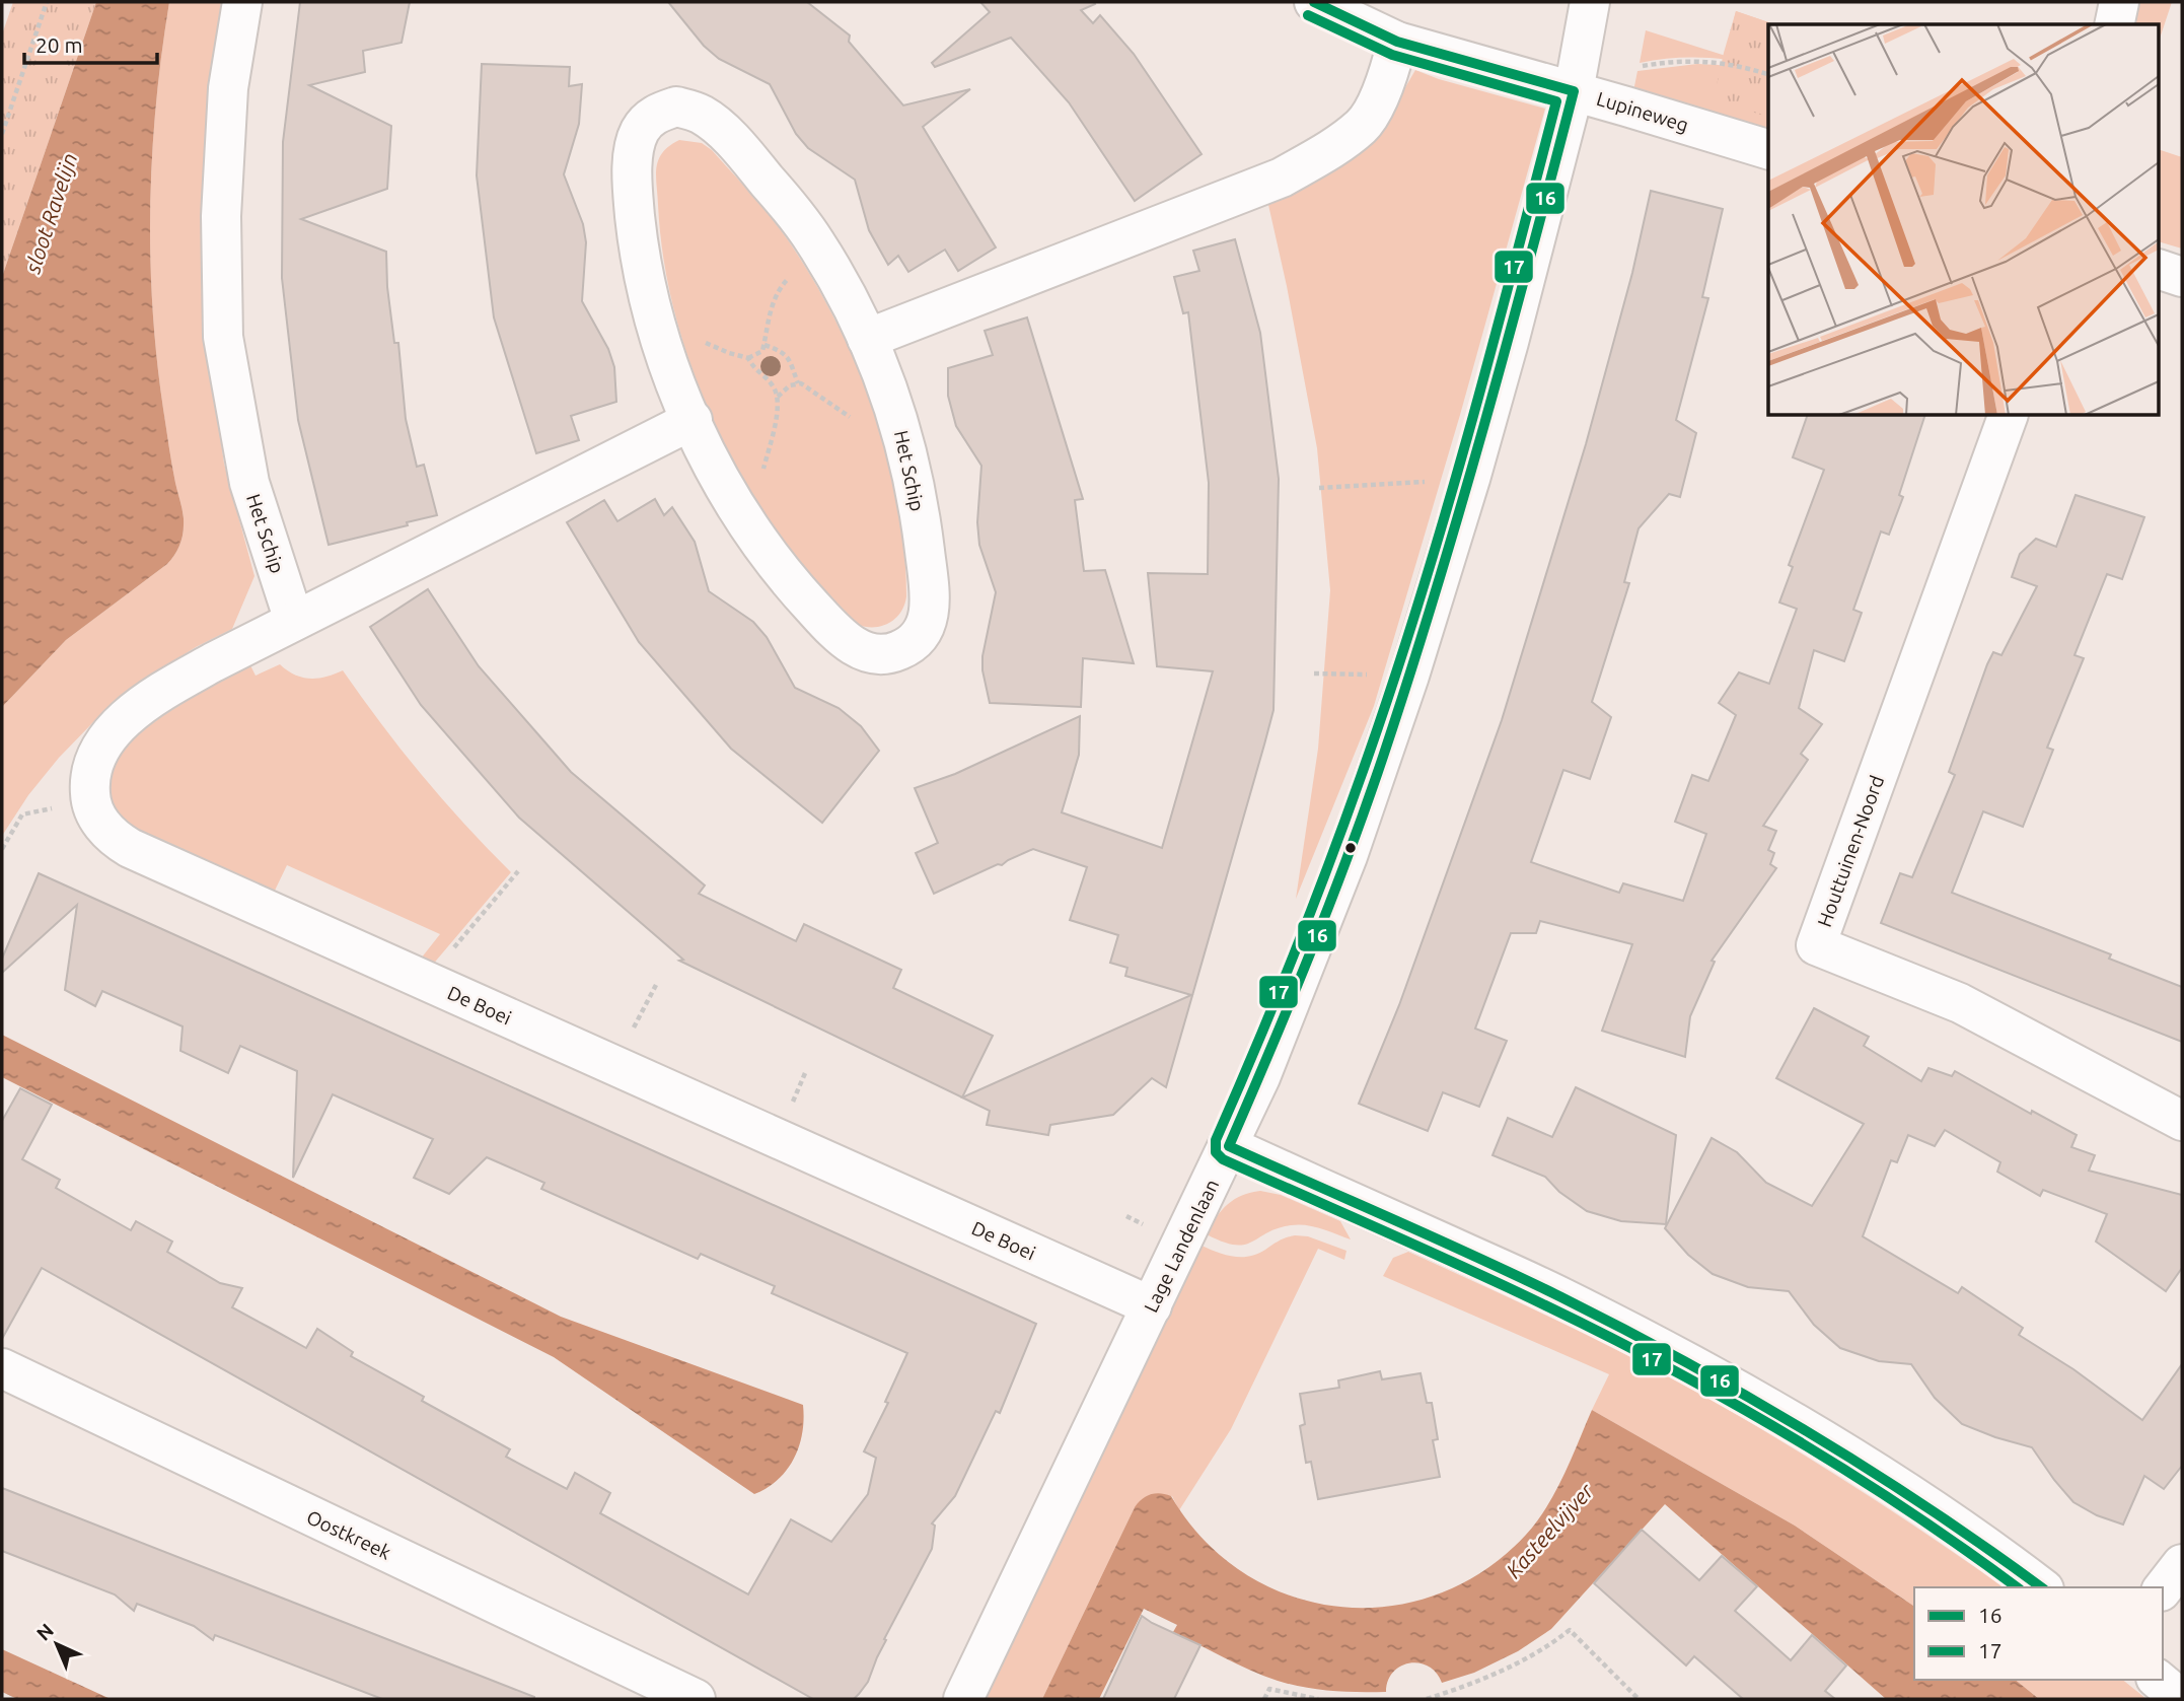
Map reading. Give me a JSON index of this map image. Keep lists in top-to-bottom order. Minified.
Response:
{"streets":{"street":["Lupineweg","Het Schip","Houttuinen-Noord","De Boei","Lage Landenlaan","Oostkreek"]},"crossings":[["Lupineweg","Lage Landenlaan"],["De Boei","Lage Landenlaan"]],"water":["sloot Ravelijn","Kasteelvijver"],"lines":["transit line 16","transit line 17"],"legend":["16","17"],"scale_bar":"20 m","north":"top left"}
